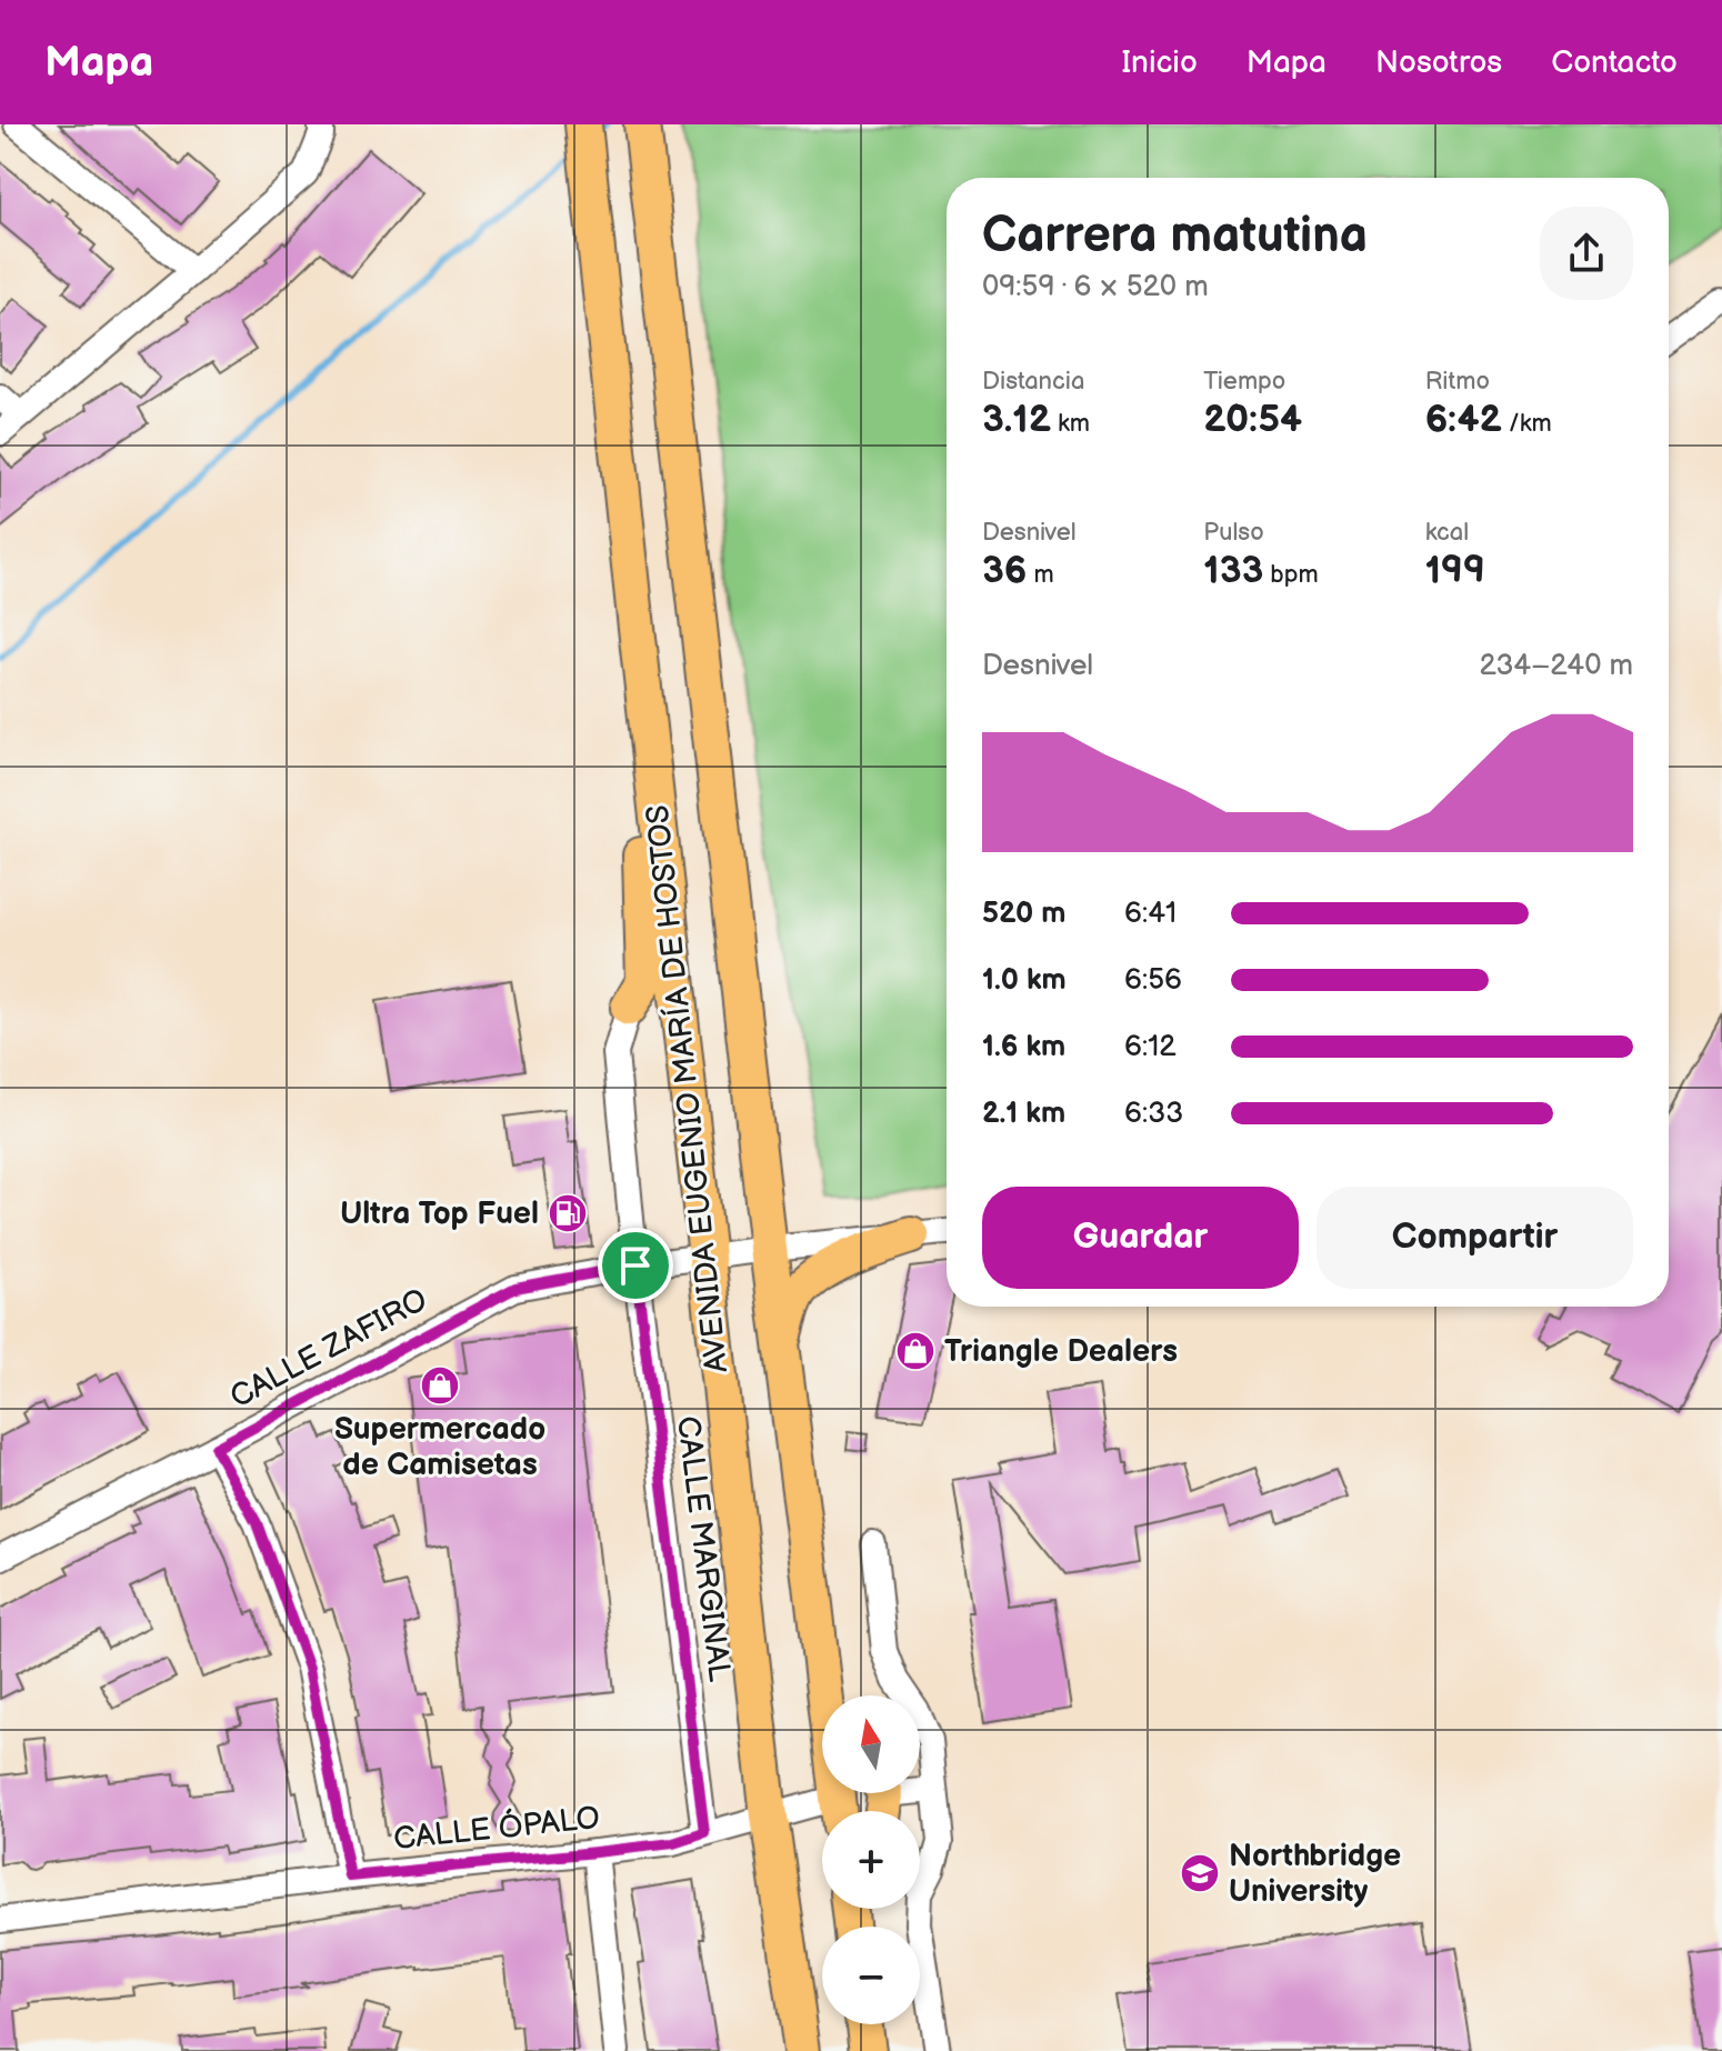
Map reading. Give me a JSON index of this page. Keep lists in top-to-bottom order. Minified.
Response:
{"streets":{"highway":["AVENIDA EUGENIO MARÍA DE HOSTOS"],"street":["CALLE ZAFIRO","CALLE MARGINAL","CALLE ÓPALO"]},"crossings":[["AVENIDA EUGENIO MARÍA DE HOSTOS","CALLE ZAFIRO"],["AVENIDA EUGENIO MARÍA DE HOSTOS","CALLE ÓPALO"],["CALLE ZAFIRO","CALLE MARGINAL"],["CALLE MARGINAL","CALLE ÓPALO"]],"places":{"fuel station":["Ultra Top Fuel"],"shop":["Triangle Dealers","Supermercado de Camisetas"],"school or university":["Northbridge University"]},"north":"top","page":{"header":"Mapa","nav":["Inicio","Mapa","Nosotros","Contacto"],"heading":["Carrera matutina","09:59 · 6 × 520 m"],"stats":[["Distancia","3.12 km"],["Tiempo","20:54"],["Ritmo","6:42 /km"],["Desnivel","36 m"],["Pulso","133 bpm"],["kcal","199"]],"chart":["Desnivel","234–240 m"],"list":[{"name":"520 m","note":"6:41"},{"name":"1.0 km","note":"6:56"},{"name":"1.6 km","note":"6:12"},{"name":"2.1 km","note":"6:33"}],"buttons":["Guardar","Compartir"],"map_buttons":["+","−"]}}
